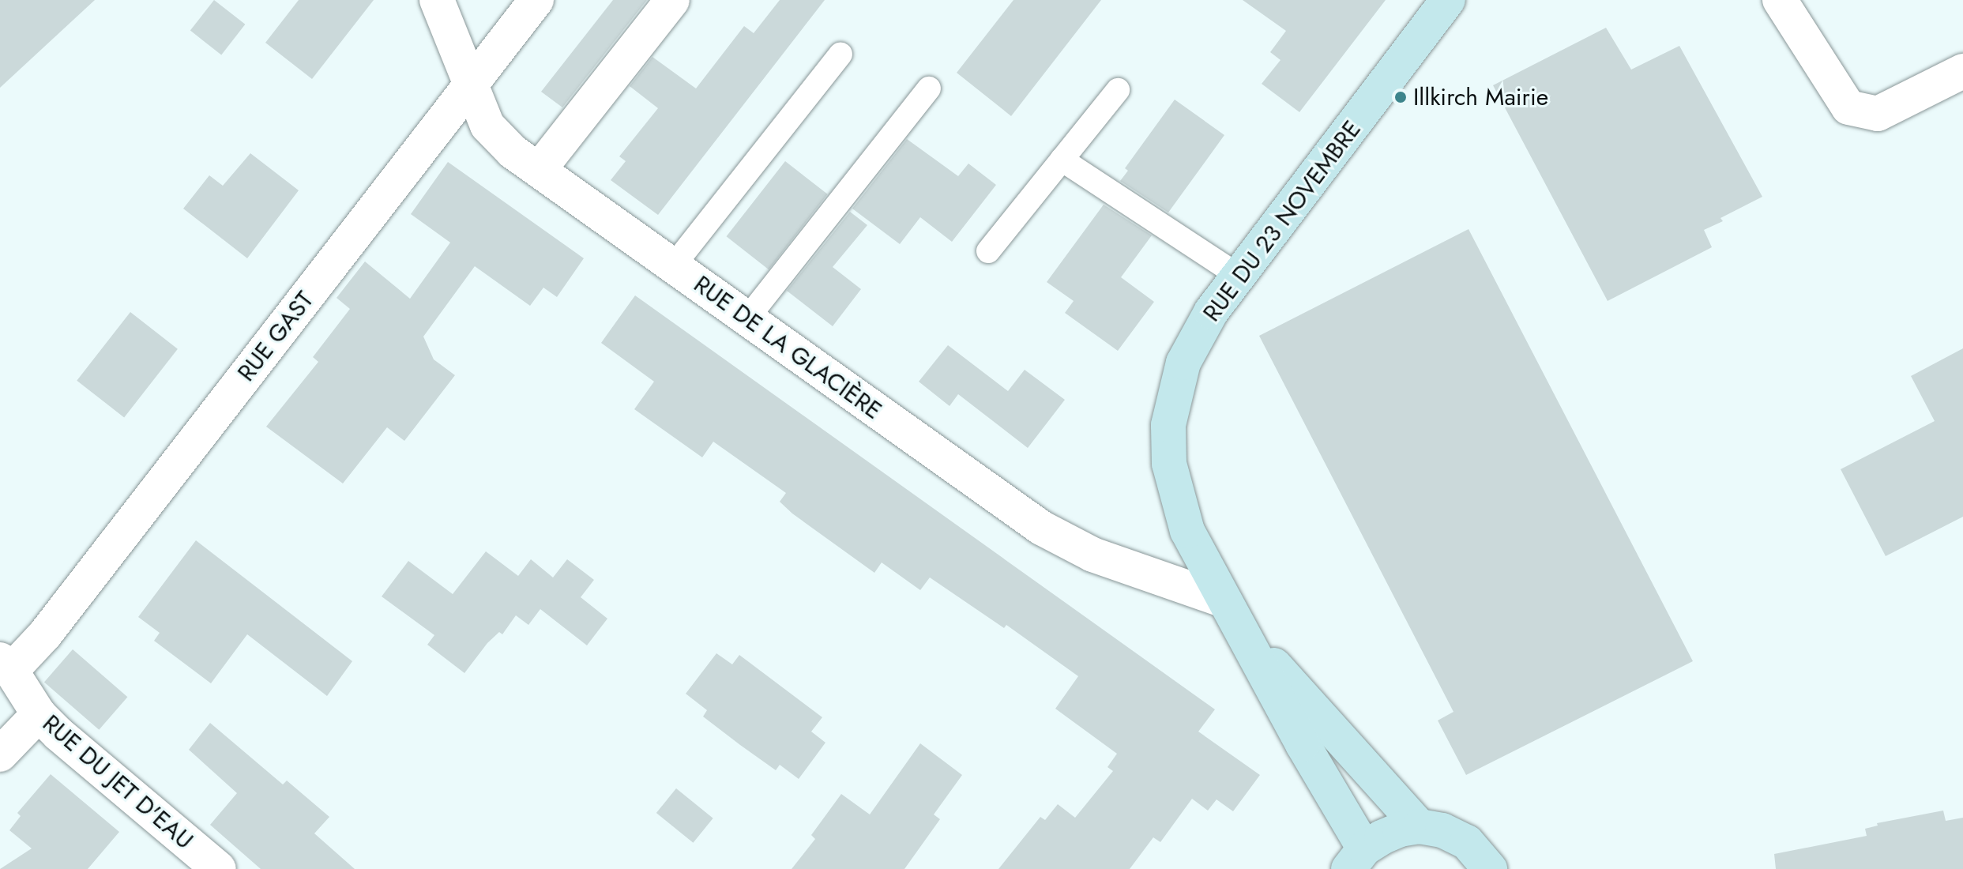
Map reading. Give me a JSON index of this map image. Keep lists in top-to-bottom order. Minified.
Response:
{"streets":{"main road":["RUE DU 23 NOVEMBRE"],"street":["RUE GAST","RUE DE LA GLACIÈRE","RUE DU JET D'EAU"]},"crossings":[["RUE DU 23 NOVEMBRE","RUE DE LA GLACIÈRE"],["RUE GAST","RUE DE LA GLACIÈRE"],["RUE GAST","RUE DU JET D'EAU"]],"places":["Illkirch Mairie"]}
